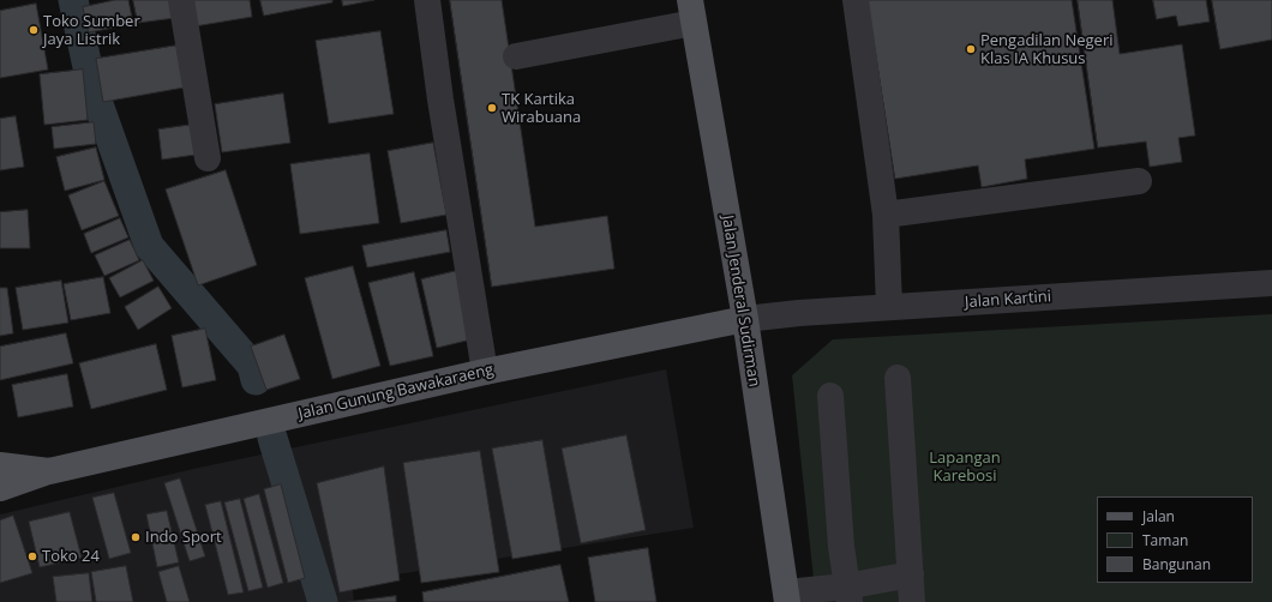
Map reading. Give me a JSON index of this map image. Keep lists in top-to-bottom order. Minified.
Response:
{"streets":{"main road":["Jalan Jenderal Sudirman","Jalan Gunung Bawakaraeng"],"street":["Jalan Kartini"]},"crossings":[["Jalan Kartini","Jalan Jenderal Sudirman"],["Jalan Kartini","Jalan Gunung Bawakaraeng"],["Jalan Jenderal Sudirman","Jalan Gunung Bawakaraeng"]],"parks":["Lapangan Karebosi"],"places":["Toko Sumber Jaya Listrik","Pengadilan Negeri Klas IA Khusus","TK Kartika Wirabuana","Indo Sport","Toko 24"],"legend":["Jalan","Taman","Bangunan"]}
